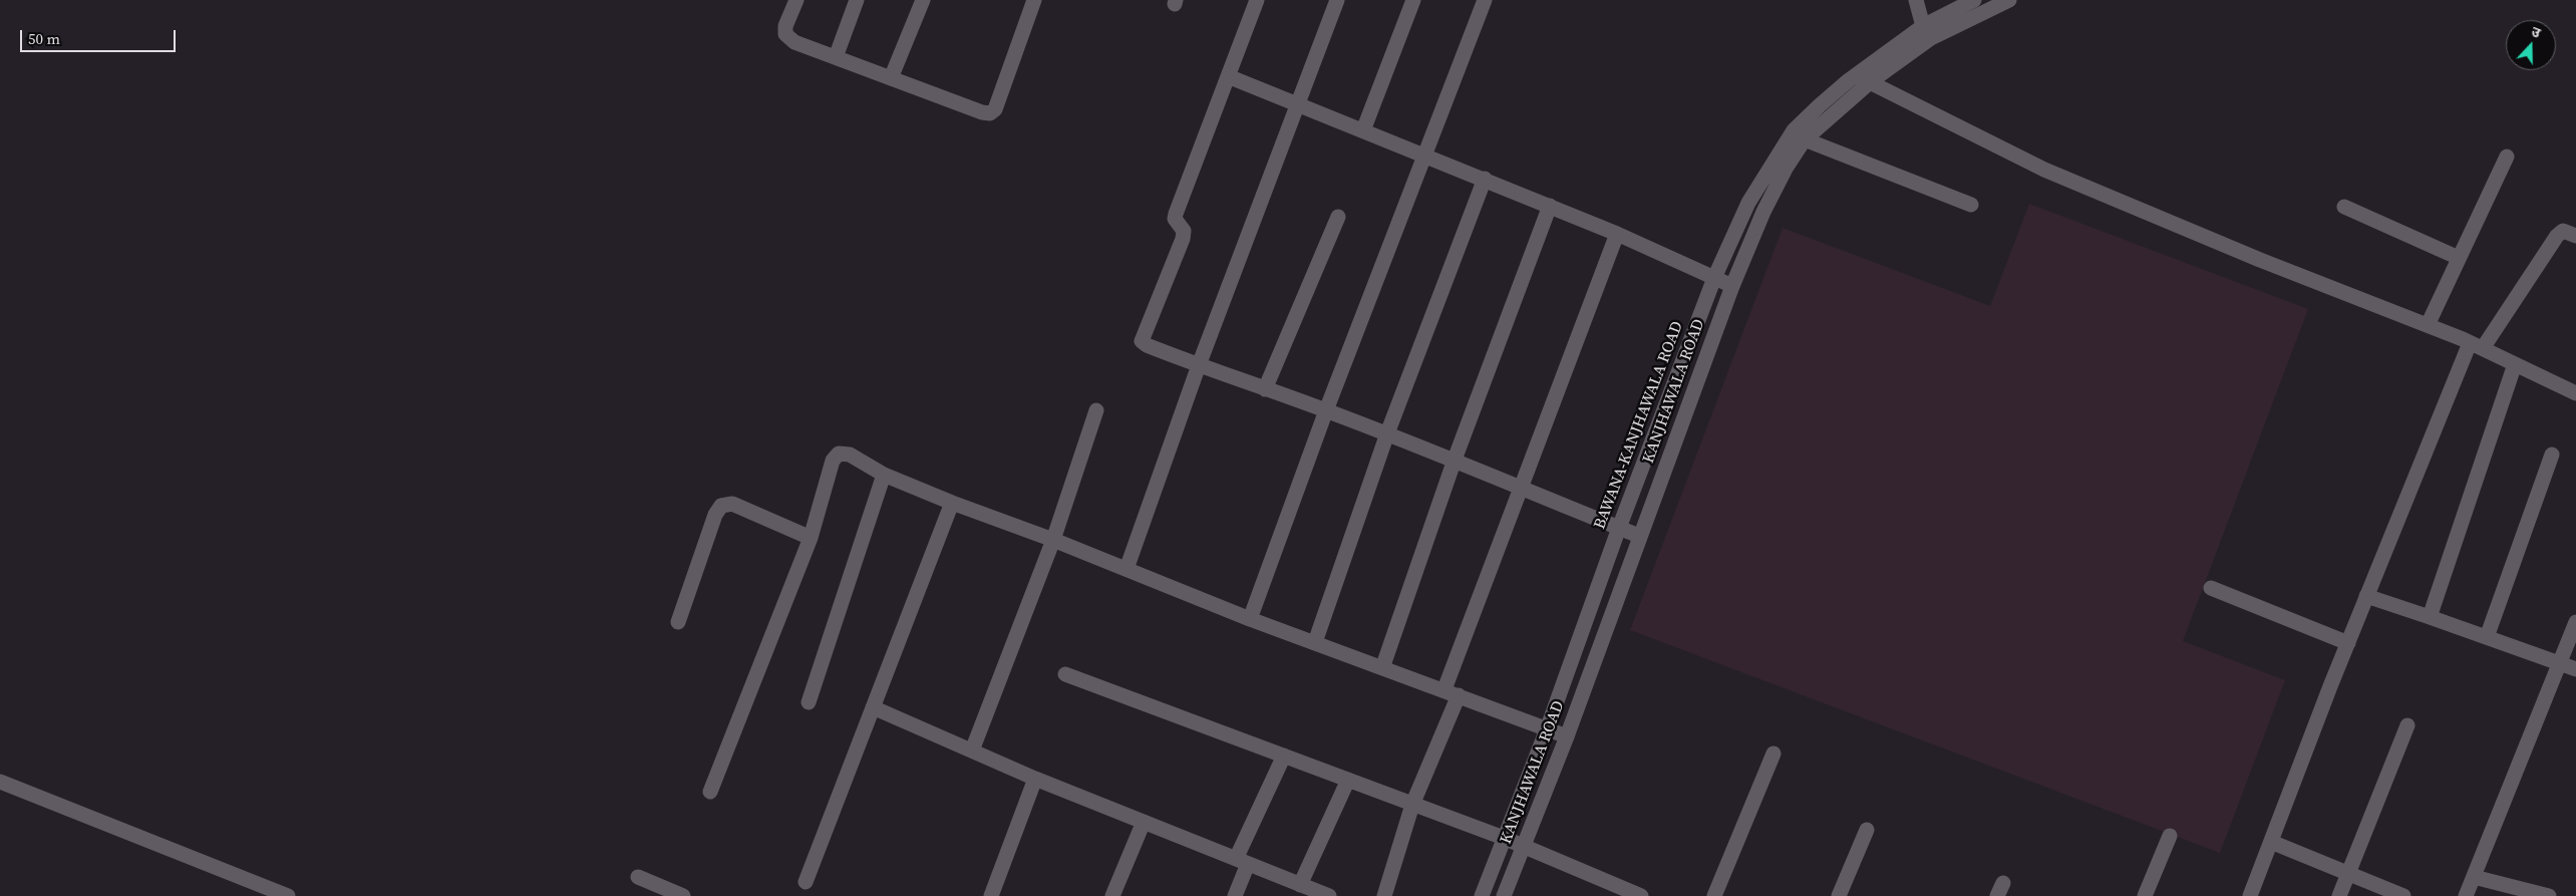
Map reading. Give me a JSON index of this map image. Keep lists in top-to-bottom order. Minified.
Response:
{"streets":{"street":["KANJHAWALA ROAD","BAWANA-KANJHAWALA ROAD"]},"crossings":[["KANJHAWALA ROAD","BAWANA-KANJHAWALA ROAD"]],"scale_bar":"50 m","north":"top"}
